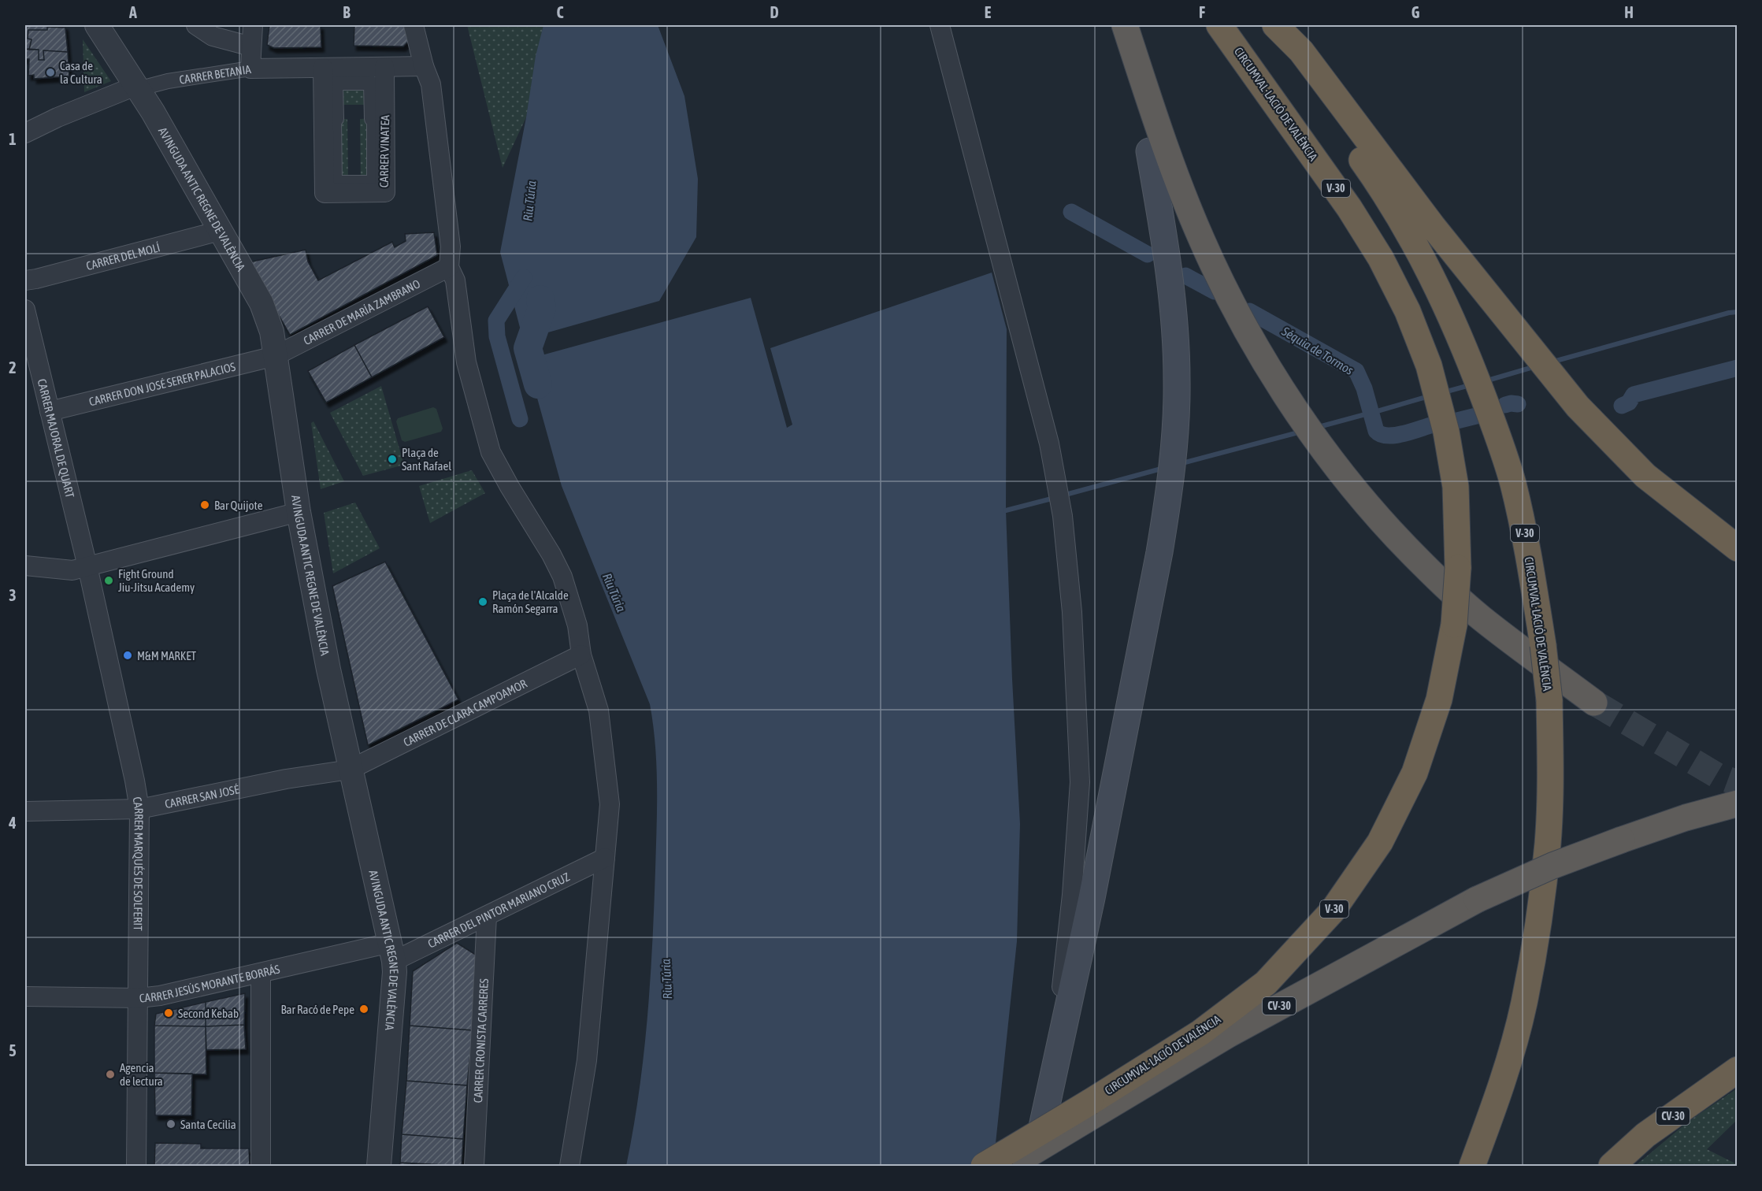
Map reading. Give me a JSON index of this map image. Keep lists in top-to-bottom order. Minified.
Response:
{"streets":{"highway":["CIRCUMVAL·LACIÓ DE VALÈNCIA","V-30","CV-30"],"street":["CARRER BETANIA","CARRER VINATEA","AVINGUDA ANTIC REGNE DE VALÈNCIA","CARRER DEL MOLÍ","CARRER DE MARÍA ZAMBRANO","CARRER DON JOSÉ SERER PALACIOS","CARRER MAJORAL DE QUART","CARRER DE CLARA CAMPOAMOR","CARRER SAN JOSÉ","CARRER MARQUÉS DE SOLFERIT","CARRER DEL PINTOR MARIANO CRUZ","CARRER JESÚS MORANTE BORRÁS","CARRER CRONISTA CARRERES"]},"crossings":[["CARRER BETANIA","AVINGUDA ANTIC REGNE DE VALÈNCIA"],["CIRCUMVAL·LACIÓ DE VALÈNCIA","CV-30"],["AVINGUDA ANTIC REGNE DE VALÈNCIA","CARRER DEL MOLÍ"],["AVINGUDA ANTIC REGNE DE VALÈNCIA","CARRER DE MARÍA ZAMBRANO"],["AVINGUDA ANTIC REGNE DE VALÈNCIA","CARRER DON JOSÉ SERER PALACIOS"],["AVINGUDA ANTIC REGNE DE VALÈNCIA","CARRER DE CLARA CAMPOAMOR"],["AVINGUDA ANTIC REGNE DE VALÈNCIA","CARRER SAN JOSÉ"],["AVINGUDA ANTIC REGNE DE VALÈNCIA","CARRER DEL PINTOR MARIANO CRUZ"],["AVINGUDA ANTIC REGNE DE VALÈNCIA","CARRER JESÚS MORANTE BORRÁS"],["CARRER DE MARÍA ZAMBRANO","CARRER DON JOSÉ SERER PALACIOS"],["CARRER DON JOSÉ SERER PALACIOS","CARRER MAJORAL DE QUART"],["CARRER MAJORAL DE QUART","CARRER MARQUÉS DE SOLFERIT"],["CARRER DE CLARA CAMPOAMOR","CARRER SAN JOSÉ"],["CARRER SAN JOSÉ","CARRER MARQUÉS DE SOLFERIT"],["CARRER MARQUÉS DE SOLFERIT","CARRER JESÚS MORANTE BORRÁS"],["CARRER DEL PINTOR MARIANO CRUZ","CARRER JESÚS MORANTE BORRÁS"],["CARRER DEL PINTOR MARIANO CRUZ","CARRER CRONISTA CARRERES"]],"water":["Riu Túria","Séquia de Tormos"],"places":["Casa de la Cultura","Plaça de Sant Rafael","Bar Quijote","Fight Ground Jiu-Jitsu Academy","Plaça de l'Alcalde Ramón Segarra","M&M MARKET","Bar Racó de Pepe","Second Kebab","Agencia de lectura","Santa Cecilia"],"grid":{"columns":["A","B","C","D","E","F","G","H"],"rows":["1","2","3","4","5"]}}
